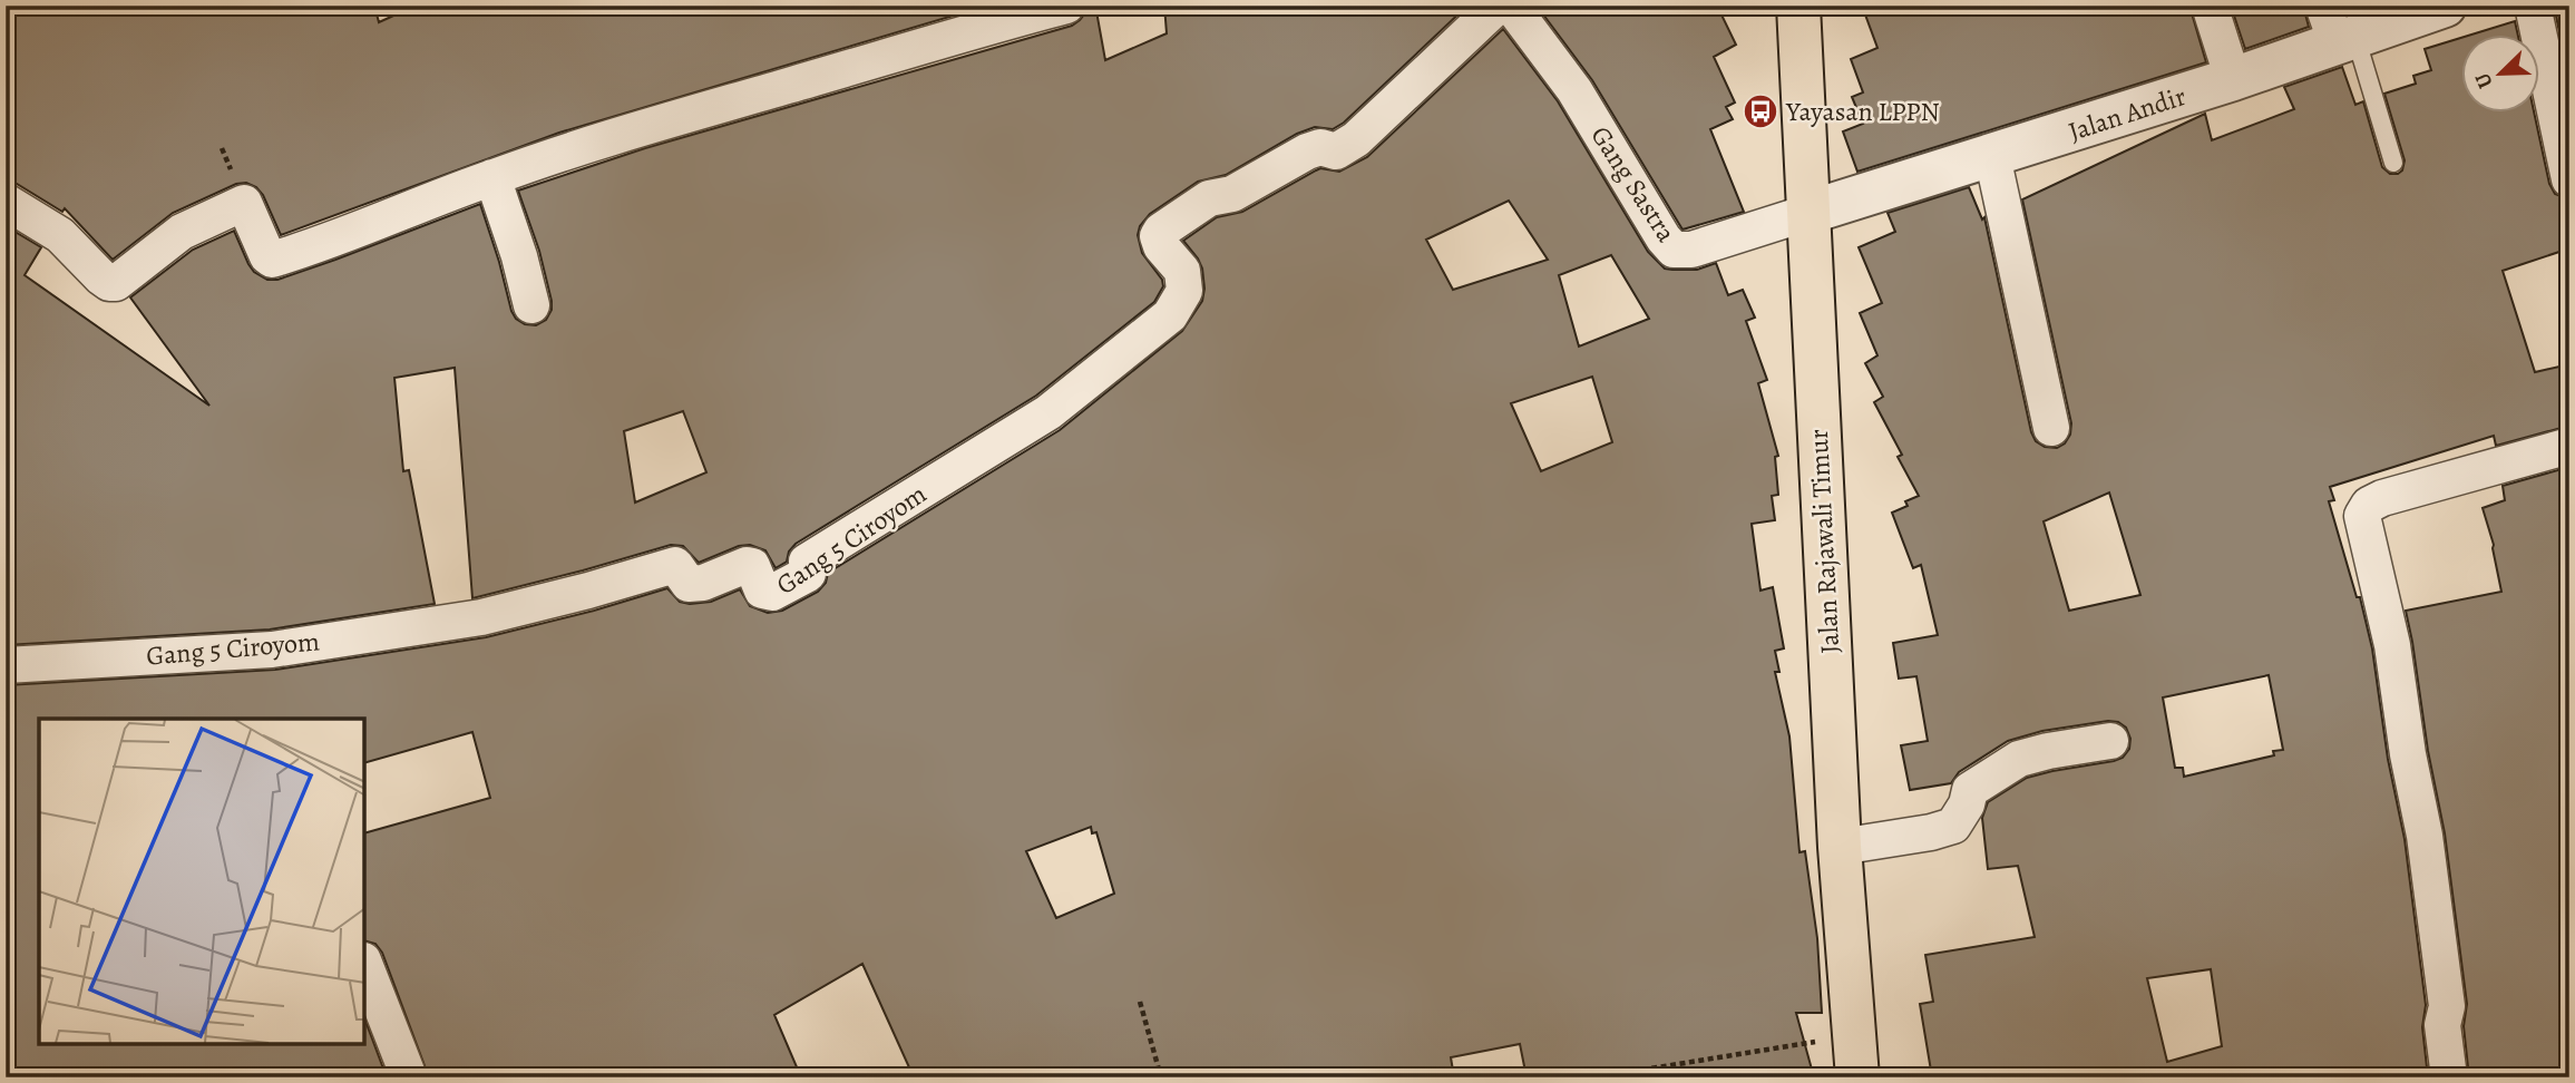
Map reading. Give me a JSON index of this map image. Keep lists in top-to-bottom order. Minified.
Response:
{"streets":{"main road":["Jalan Rajawali Timur"],"street":["Jalan Andir","Gang Sastra","Gang 5 Ciroyom"]},"crossings":[["Jalan Andir","Gang Sastra"],["Jalan Andir","Jalan Rajawali Timur"],["Gang Sastra","Jalan Rajawali Timur"]],"places":{"bus stop":["Yayasan LPPN"]},"north":"bottom left"}
